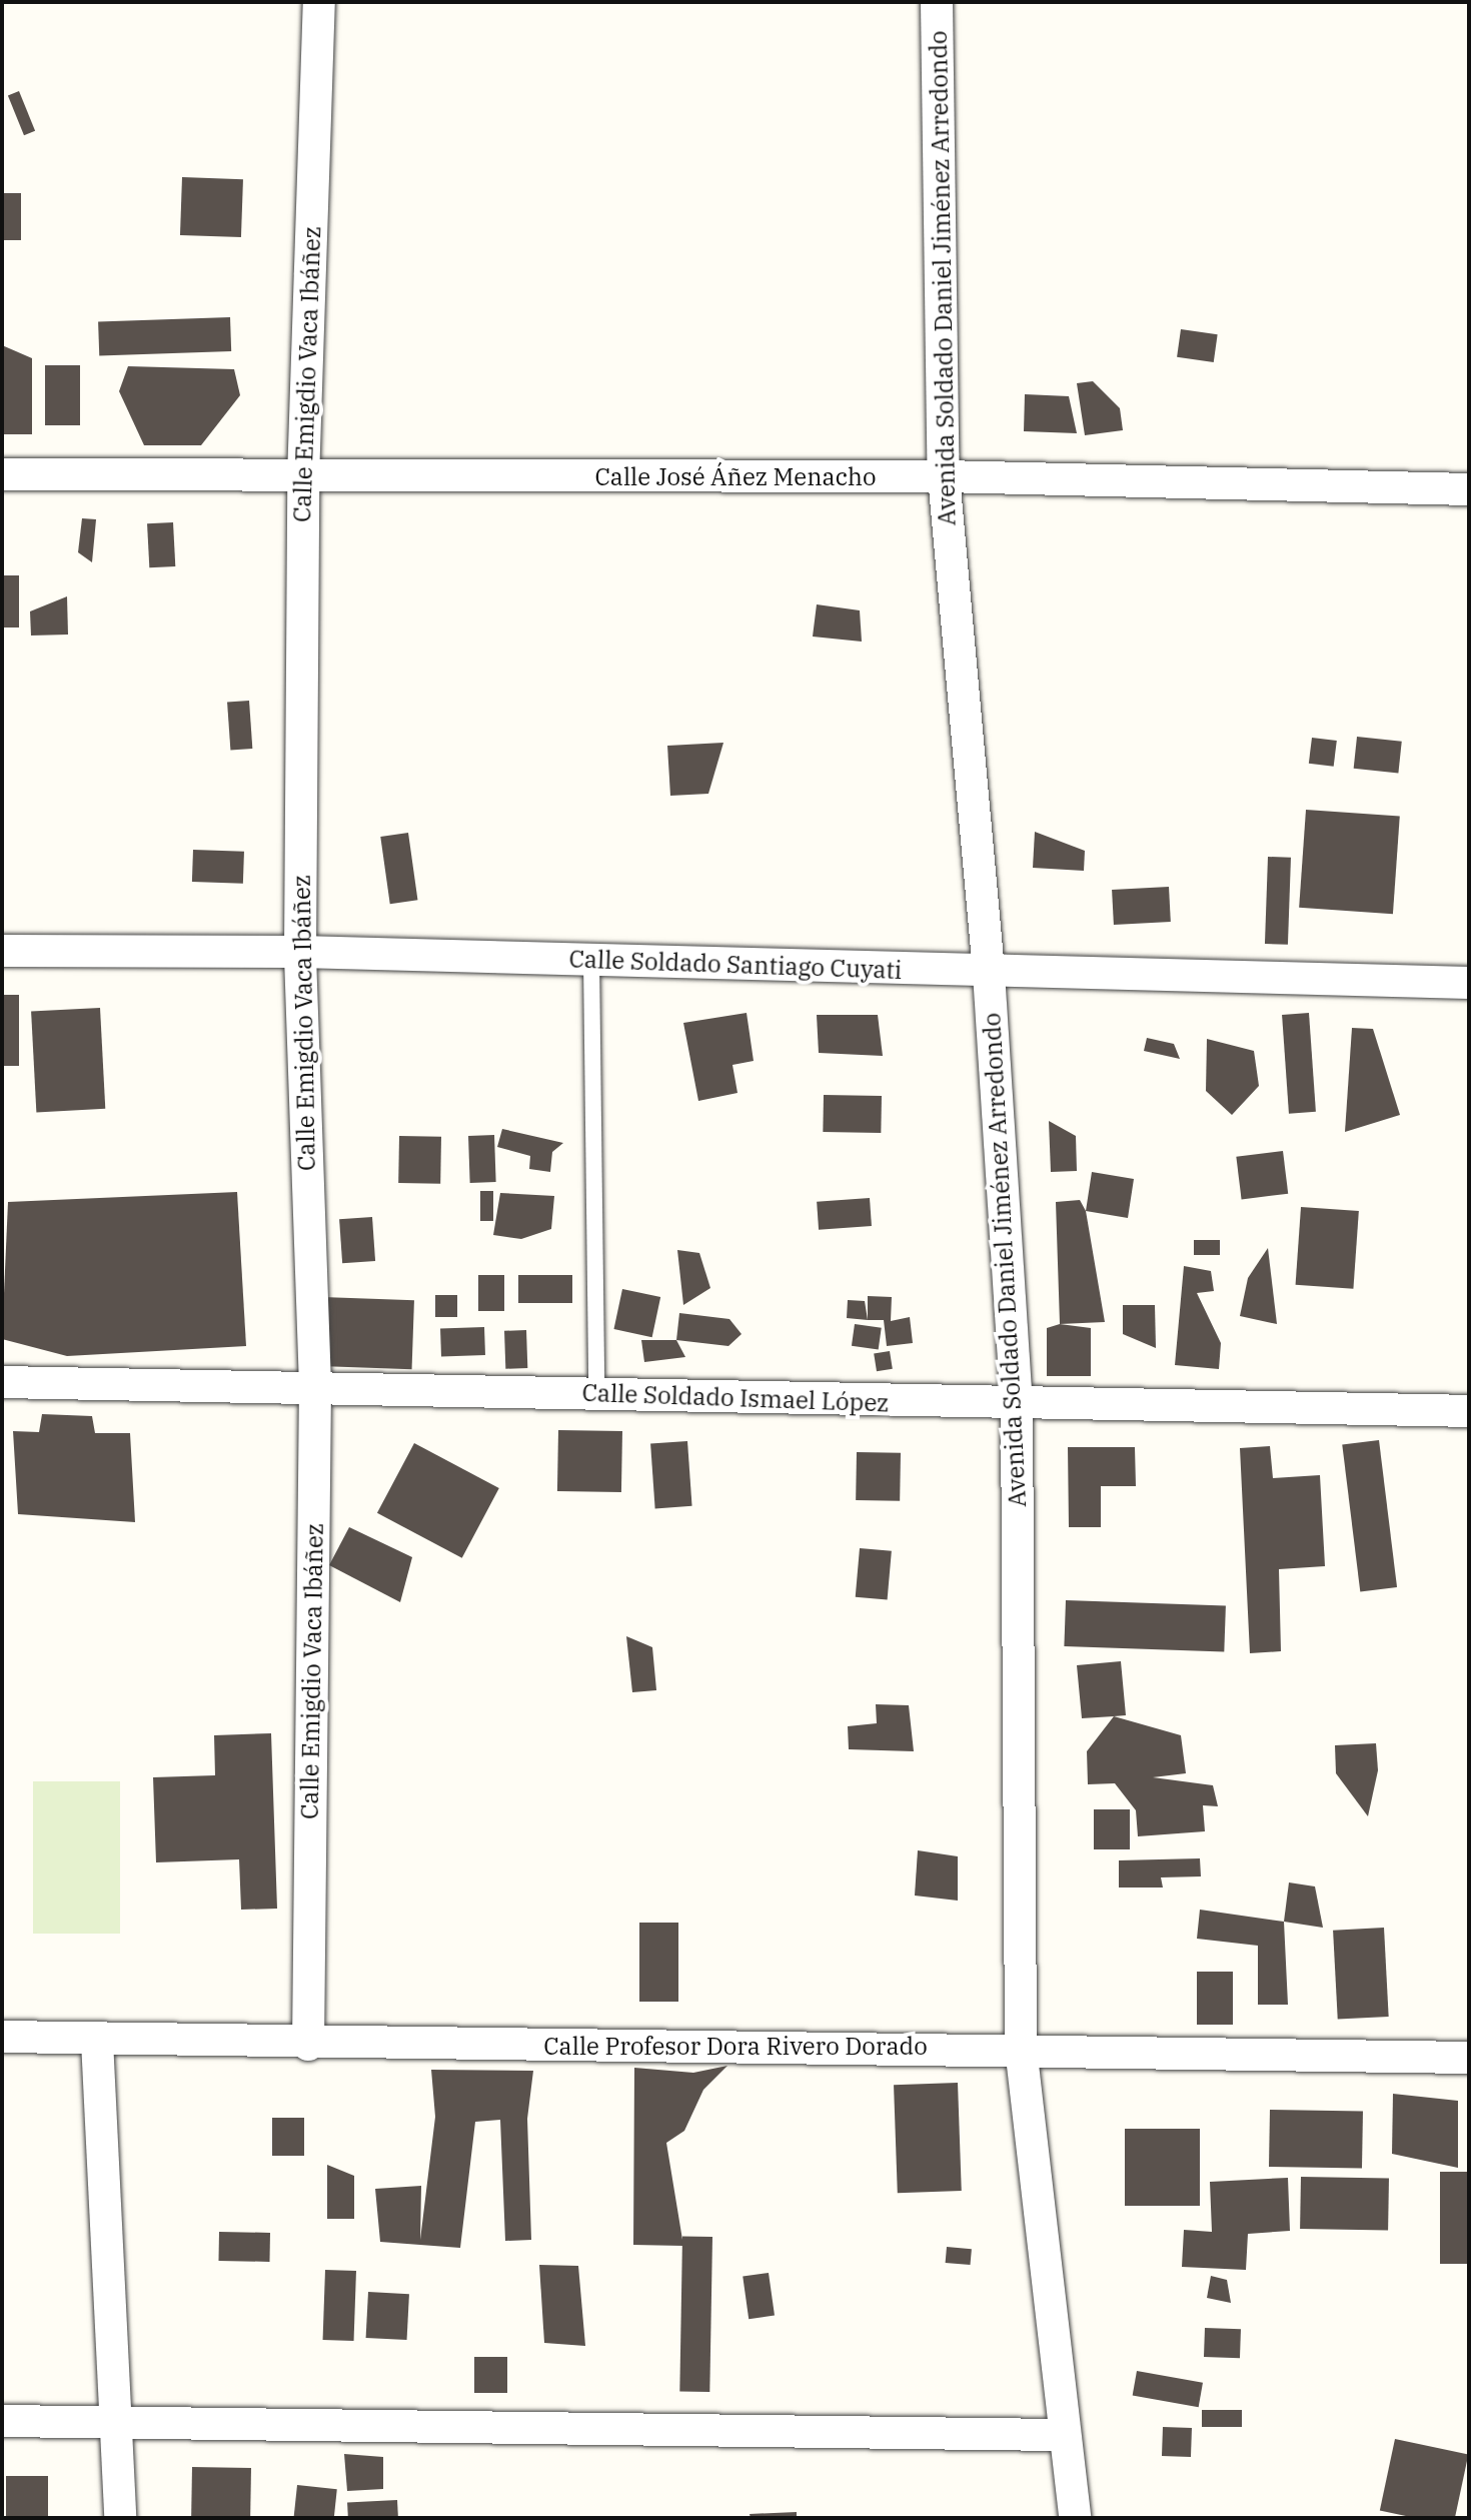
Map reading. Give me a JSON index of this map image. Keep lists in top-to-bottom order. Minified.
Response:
{"streets":{"street":["Avenida Soldado Daniel Jiménez Arredondo","Calle Emigdio Vaca Ibáñez","Calle José Áñez Menacho","Calle Soldado Santiago Cuyati","Calle Soldado Ismael López","Calle Profesor Dora Rivero Dorado"]},"crossings":[["Avenida Soldado Daniel Jiménez Arredondo","Calle José Áñez Menacho"],["Avenida Soldado Daniel Jiménez Arredondo","Calle Soldado Santiago Cuyati"],["Avenida Soldado Daniel Jiménez Arredondo","Calle Soldado Ismael López"],["Avenida Soldado Daniel Jiménez Arredondo","Calle Profesor Dora Rivero Dorado"],["Calle Emigdio Vaca Ibáñez","Calle José Áñez Menacho"],["Calle Emigdio Vaca Ibáñez","Calle Soldado Santiago Cuyati"],["Calle Emigdio Vaca Ibáñez","Calle Soldado Ismael López"],["Calle Emigdio Vaca Ibáñez","Calle Profesor Dora Rivero Dorado"]]}
